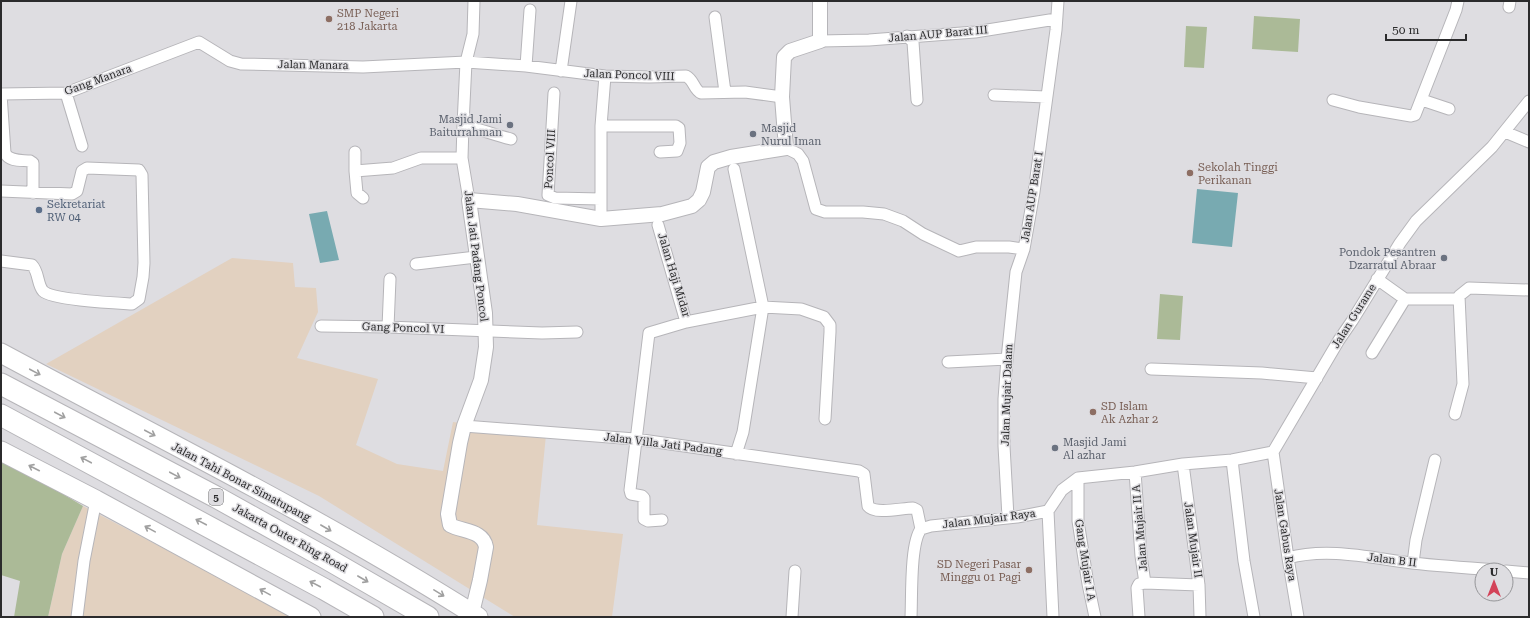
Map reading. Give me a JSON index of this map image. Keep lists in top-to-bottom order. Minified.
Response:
{"streets":{"highway":["Jalan Tahi Bonar Simatupang","5","Jakarta Outer Ring Road"],"street":["Jalan AUP Barat III","Jalan Manara","Jalan Poncol VIII","Gang Manara","Poncol VIII","Jalan AUP Barat I","Jalan Jati Padang Poncol","Jalan Haji Midar","Jalan Gurame","Gang Poncol VI","Jalan Mujair Dalam","Jalan Villa Jati Padang","Jalan Mujair Raya","Jalan Mujair II A","Jalan Gabus Raya","Jalan Mujair II","Gang Mujair I A","Jalan B II"]},"crossings":[["Jalan AUP Barat III","Jalan AUP Barat I"],["Jalan Manara","Jalan Poncol VIII"],["Jalan Manara","Gang Manara"],["Jalan Manara","Jalan Jati Padang Poncol"],["Jalan Poncol VIII","Jalan Jati Padang Poncol"],["Jalan AUP Barat I","Jalan Mujair Dalam"],["Jalan Jati Padang Poncol","Gang Poncol VI"],["Jalan Jati Padang Poncol","Jalan Villa Jati Padang"],["Jalan Jati Padang Poncol","Jalan Tahi Bonar Simatupang"],["Jalan Haji Midar","Jalan Villa Jati Padang"],["Jalan Gurame","Jalan Gabus Raya"],["Jalan Mujair Dalam","Jalan Mujair Raya"],["Jalan Mujair Raya","Gang Mujair I A"],["Jalan Gabus Raya","Jalan B II"]],"places":["SMP Negeri 218 Jakarta","Masjid Jami Baiturrahman","Masjid Nurul Iman","Sekolah Tinggi Perikanan","Sekretariat RW 04","Pondok Pesantren Dzarratul Abraar","SD Islam Ak Azhar 2","Masjid Jami Al azhar","SD Negeri Pasar Minggu 01 Pagi"],"scale_bar":"50 m","north":"top"}
